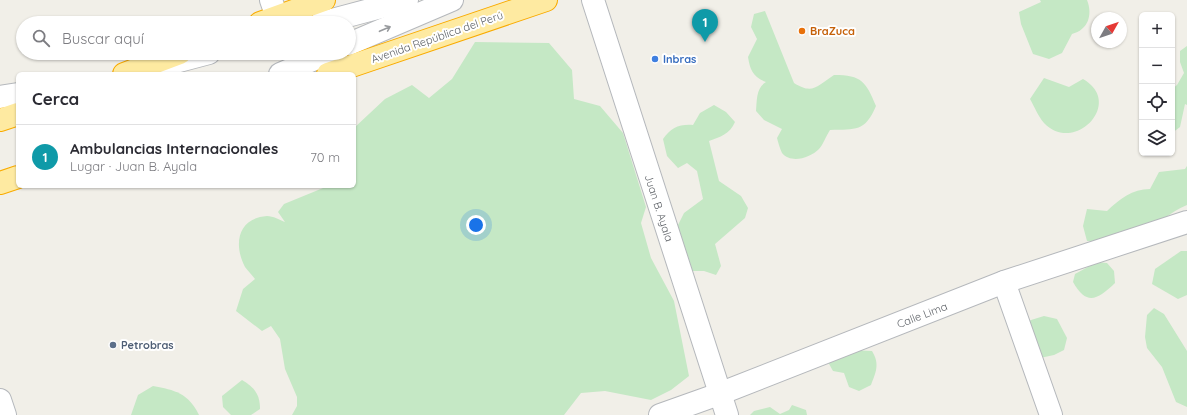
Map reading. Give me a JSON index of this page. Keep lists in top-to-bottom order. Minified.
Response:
{"streets":{"highway":["Avenida República del Perú"],"street":["Juan B. Ayala","Calle Lima"]},"crossings":[["Juan B. Ayala","Calle Lima"]],"places":["BraZuca","Inbras","Petrobras"],"north":"top right","page":{"pins":"1","map_buttons":["+","−"],"search":"Buscar aquí","heading":"Cerca","list":[{"mark":"1","name":"Ambulancias Internacionales","note":"Lugar · Juan B. Ayala","value":"70 m"}]}}
